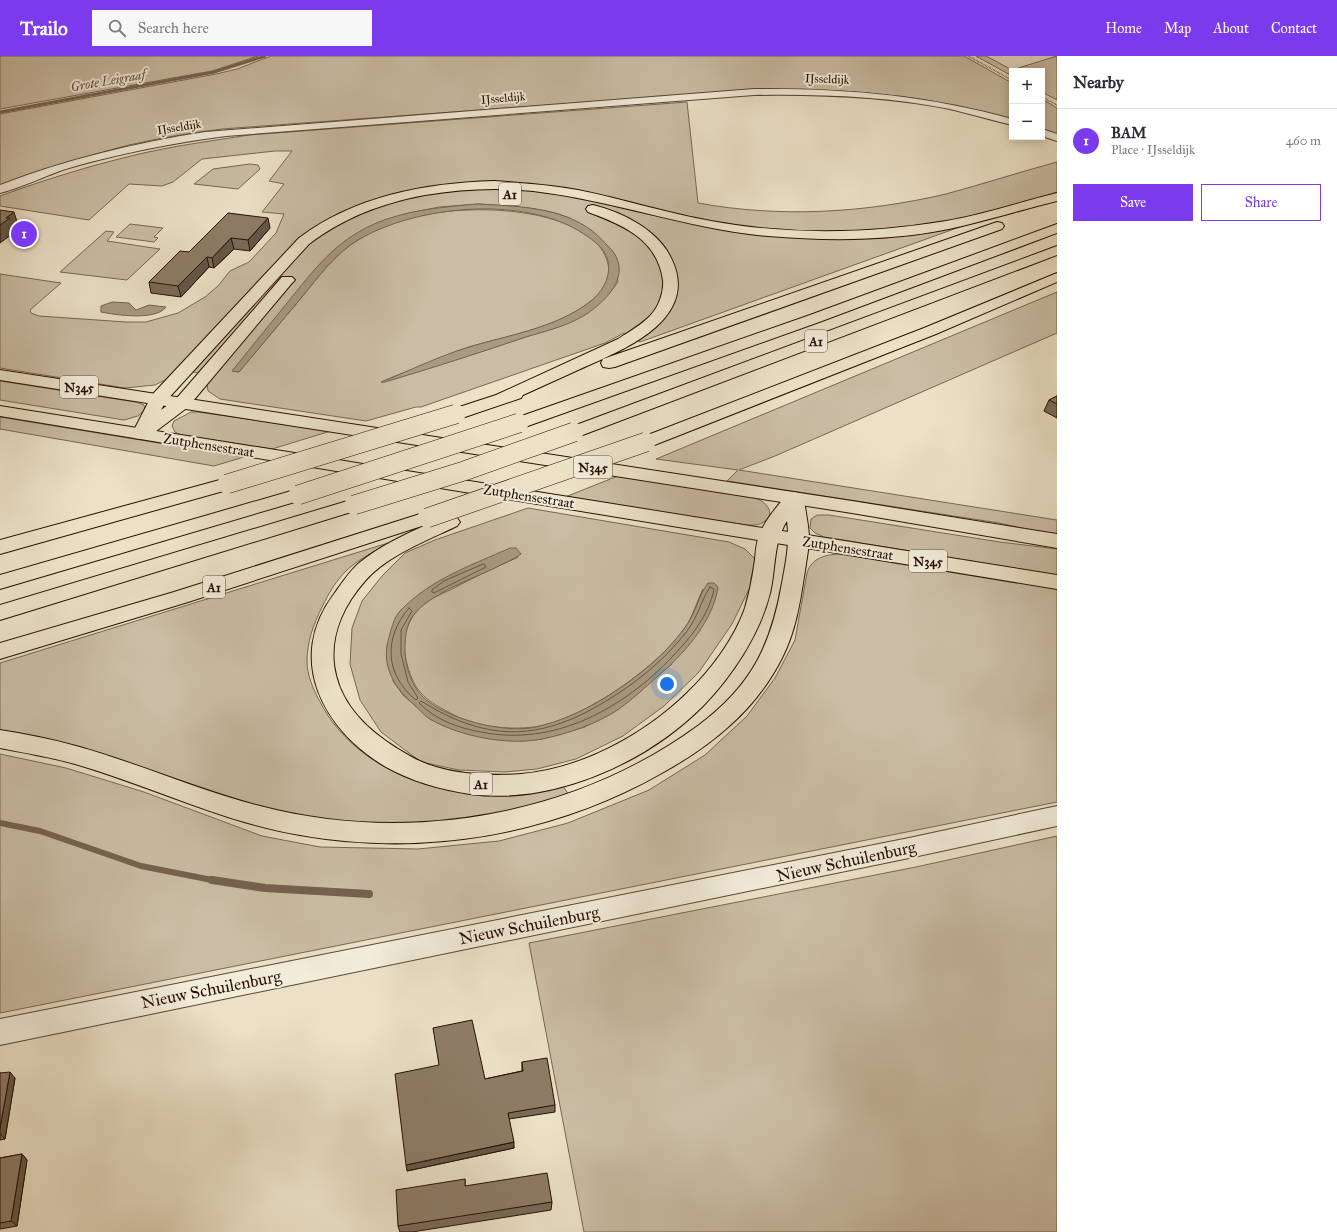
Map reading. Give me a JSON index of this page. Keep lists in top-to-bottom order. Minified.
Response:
{"streets":{"main road":["A1","N345","Zutphensestraat"],"street":["IJsseldijk","Nieuw Schuilenburg"]},"crossings":[["A1","N345"],["A1","Zutphensestraat"]],"water":["Grote Leigraaf"],"page":{"header":"Trailo","search":"Search here","nav":["Home","Map","About","Contact"],"heading":"Nearby","map_buttons":["+","−"],"list":[{"mark":"1","name":"BAM","note":"Place · IJsseldijk","value":"460 m"}],"buttons":["Save","Share"],"pins":"1"}}
